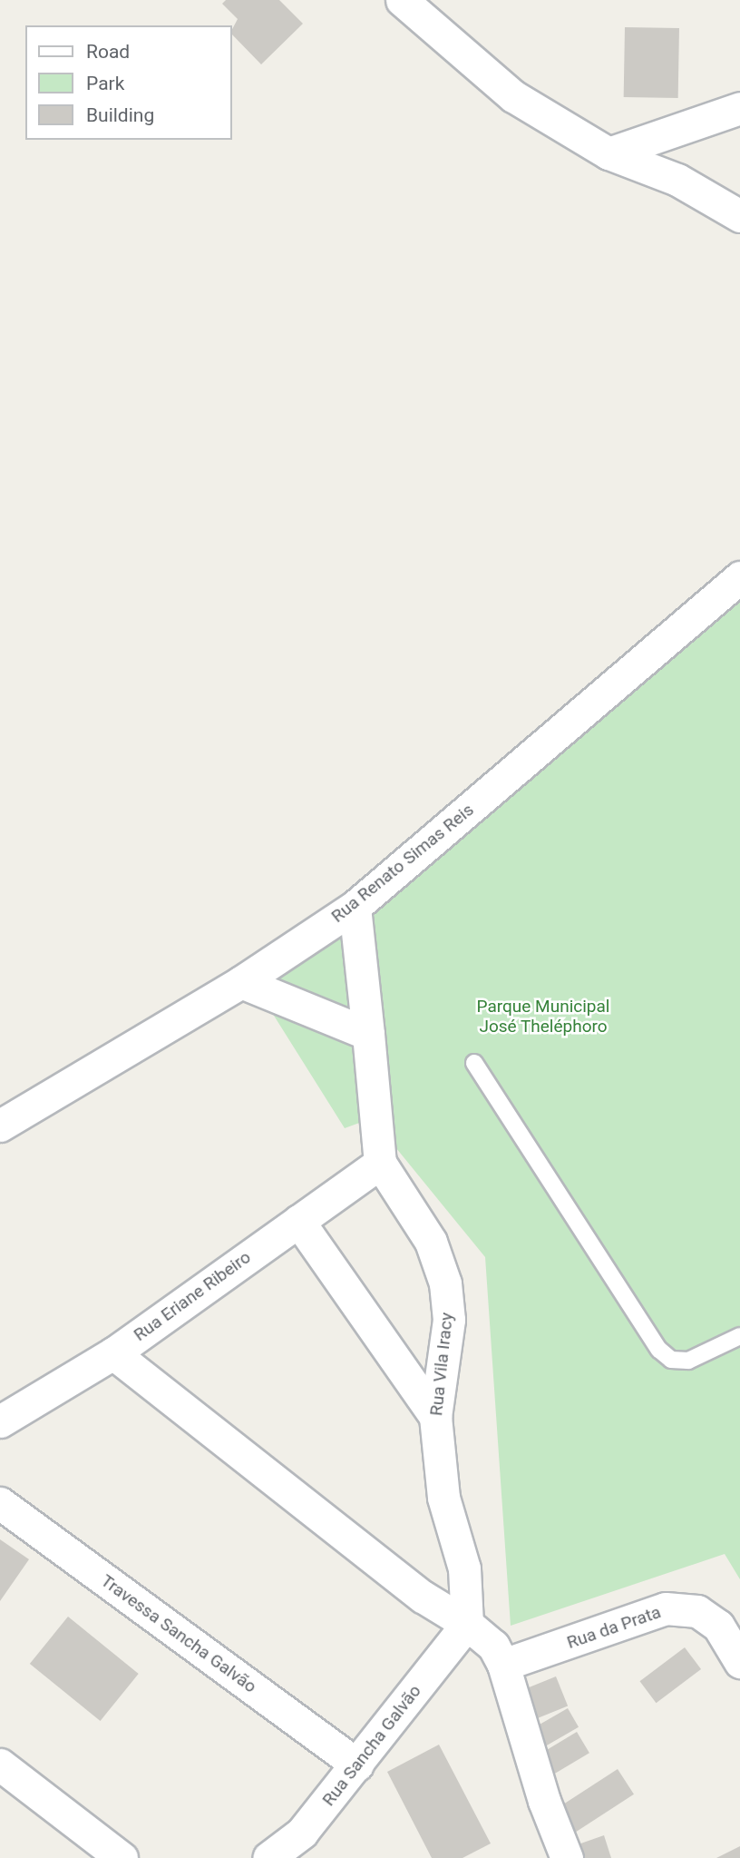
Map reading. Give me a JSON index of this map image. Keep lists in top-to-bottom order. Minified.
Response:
{"streets":{"street":["Rua Renato Simas Reis","Rua Eriane Ribeiro","Rua Vila Iracy","Rua da Prata","Travessa Sancha Galvão","Rua Sancha Galvão"]},"crossings":[["Rua Eriane Ribeiro","Rua Vila Iracy"],["Rua Vila Iracy","Rua Sancha Galvão"],["Travessa Sancha Galvão","Rua Sancha Galvão"]],"parks":["Parque Municipal José Theléphoro"],"legend":["Road","Park","Building"]}
